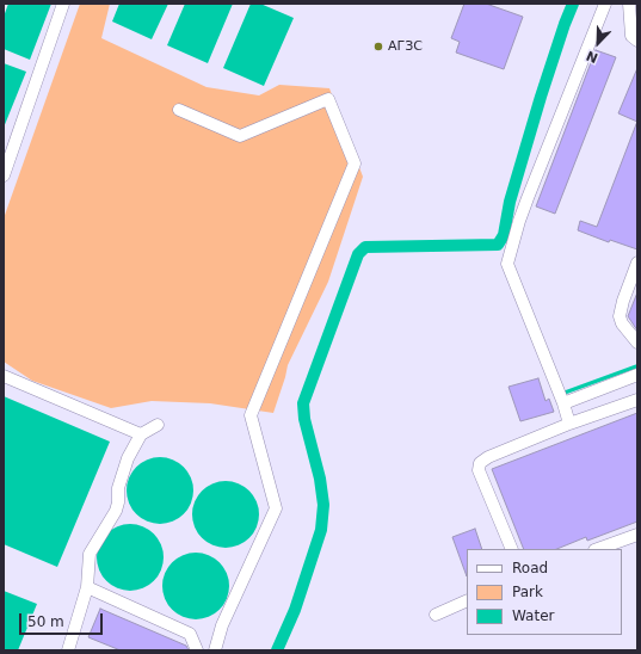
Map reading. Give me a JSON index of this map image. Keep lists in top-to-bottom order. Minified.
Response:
{"places":["АГЗС"],"legend":["Road","Park","Water"],"scale_bar":"50 m","north":"bottom left"}
